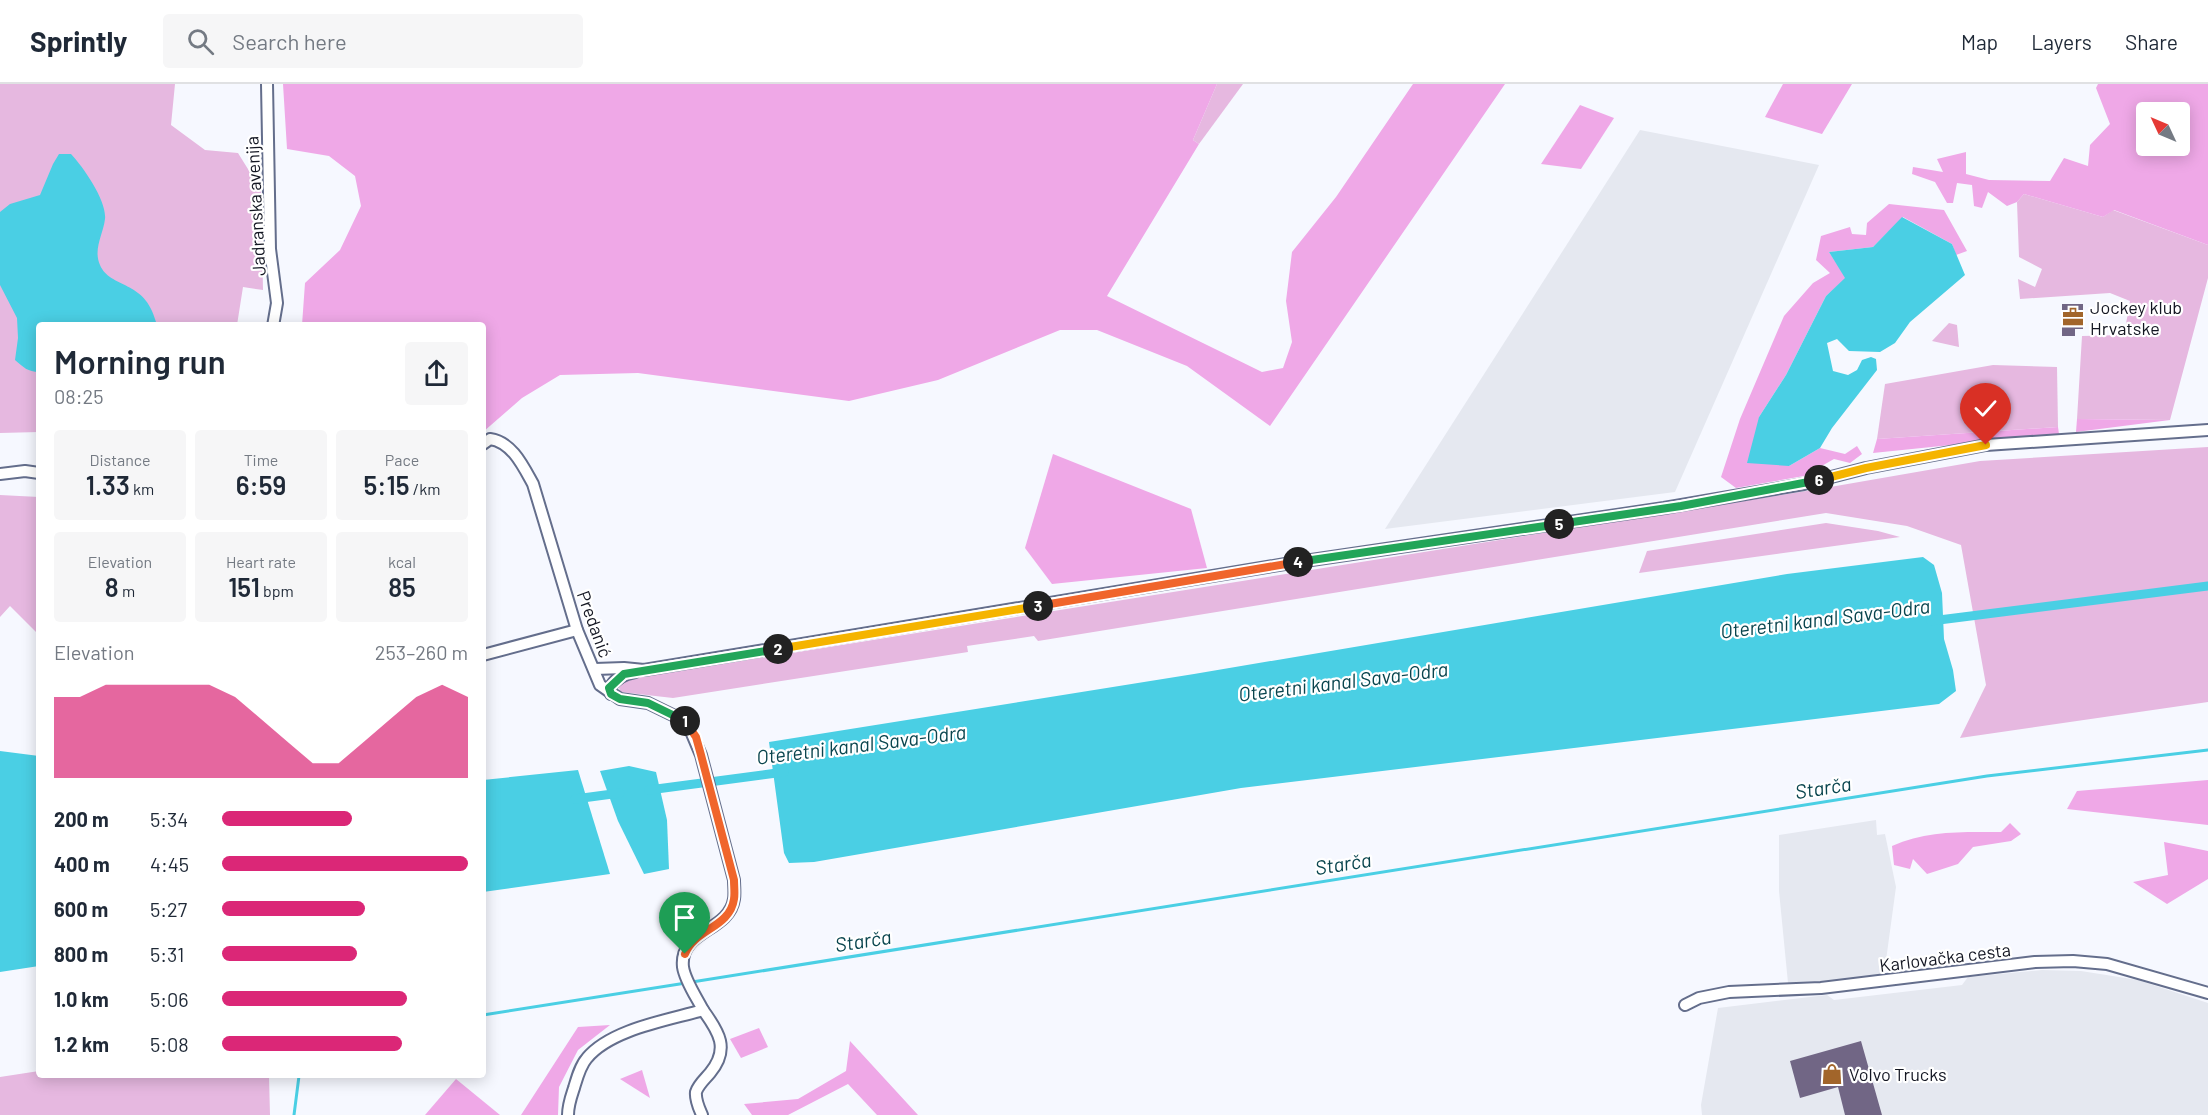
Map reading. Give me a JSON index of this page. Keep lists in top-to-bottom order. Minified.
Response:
{"streets":{"street":["Jadranska avenija","Predanić","Karlovačka cesta"]},"water":["Oteretni kanal Sava-Odra","Starča"],"places":{"office":["Jockey klub Hrvatske"],"shop":["Volvo Trucks"]},"north":"top left","page":{"header":"Sprintly","search":"Search here","nav":["Map","Layers","Share"],"heading":["Morning run","08:25"],"stats":[["Distance","1.33 km"],["Time","6:59"],["Pace","5:15 /km"],["Elevation","8 m"],["Heart rate","151 bpm"],["kcal","85"]],"pins":["6","5","4","3","2","1"],"chart":["Elevation","253–260 m"],"list":[{"name":"200 m","note":"5:34"},{"name":"400 m","note":"4:45"},{"name":"600 m","note":"5:27"},{"name":"800 m","note":"5:31"},{"name":"1.0 km","note":"5:06"},{"name":"1.2 km","note":"5:08"}]}}
